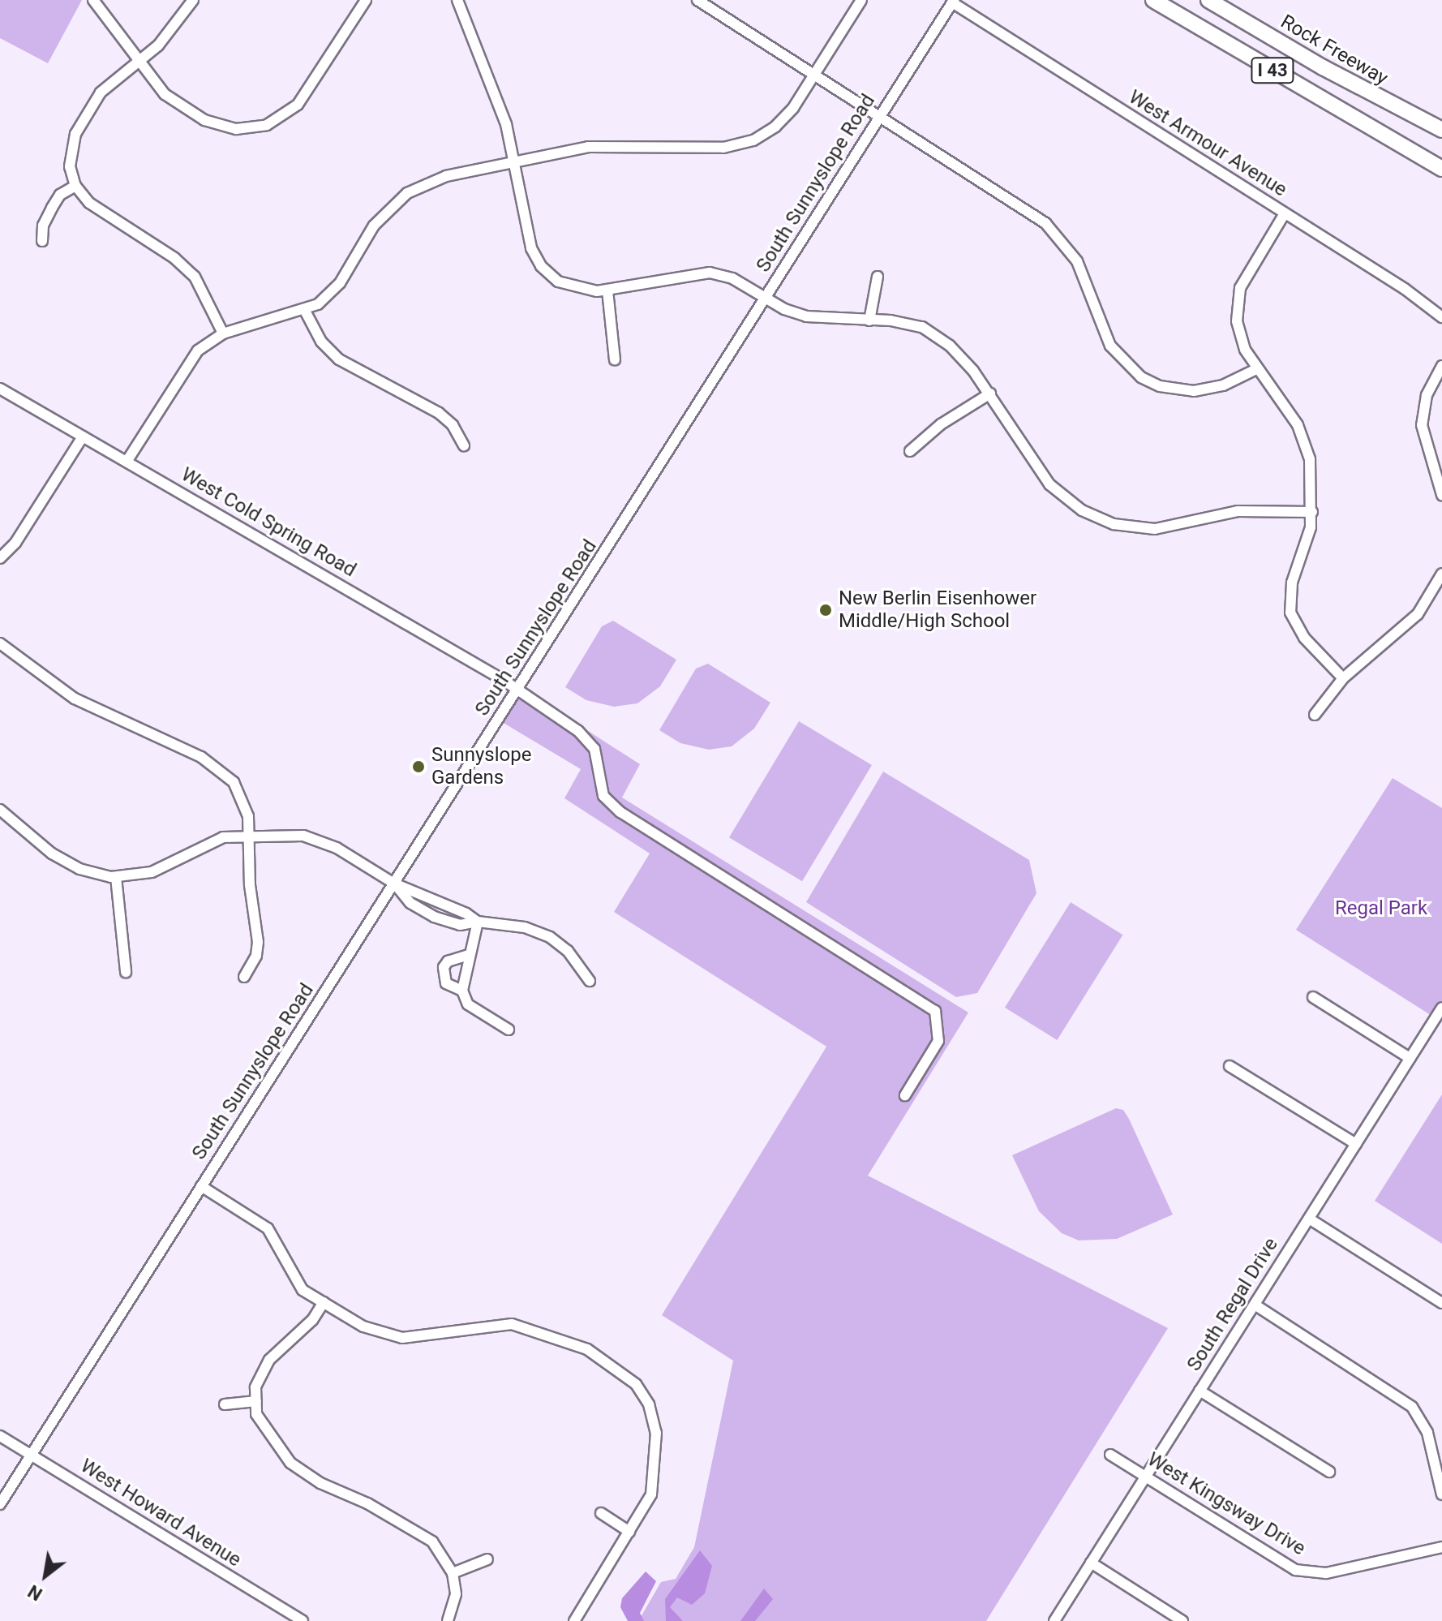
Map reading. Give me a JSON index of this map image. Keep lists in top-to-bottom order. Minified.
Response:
{"streets":{"highway":["Rock Freeway","I 43"],"street":["West Armour Avenue","South Sunnyslope Road","West Cold Spring Road","South Regal Drive","West Kingsway Drive","West Howard Avenue"]},"crossings":[["West Armour Avenue","South Sunnyslope Road"],["South Sunnyslope Road","West Cold Spring Road"],["South Sunnyslope Road","West Howard Avenue"],["South Regal Drive","West Kingsway Drive"]],"parks":["Regal Park"],"places":["New Berlin Eisenhower Middle/High School","Sunnyslope Gardens"],"north":"bottom left"}
